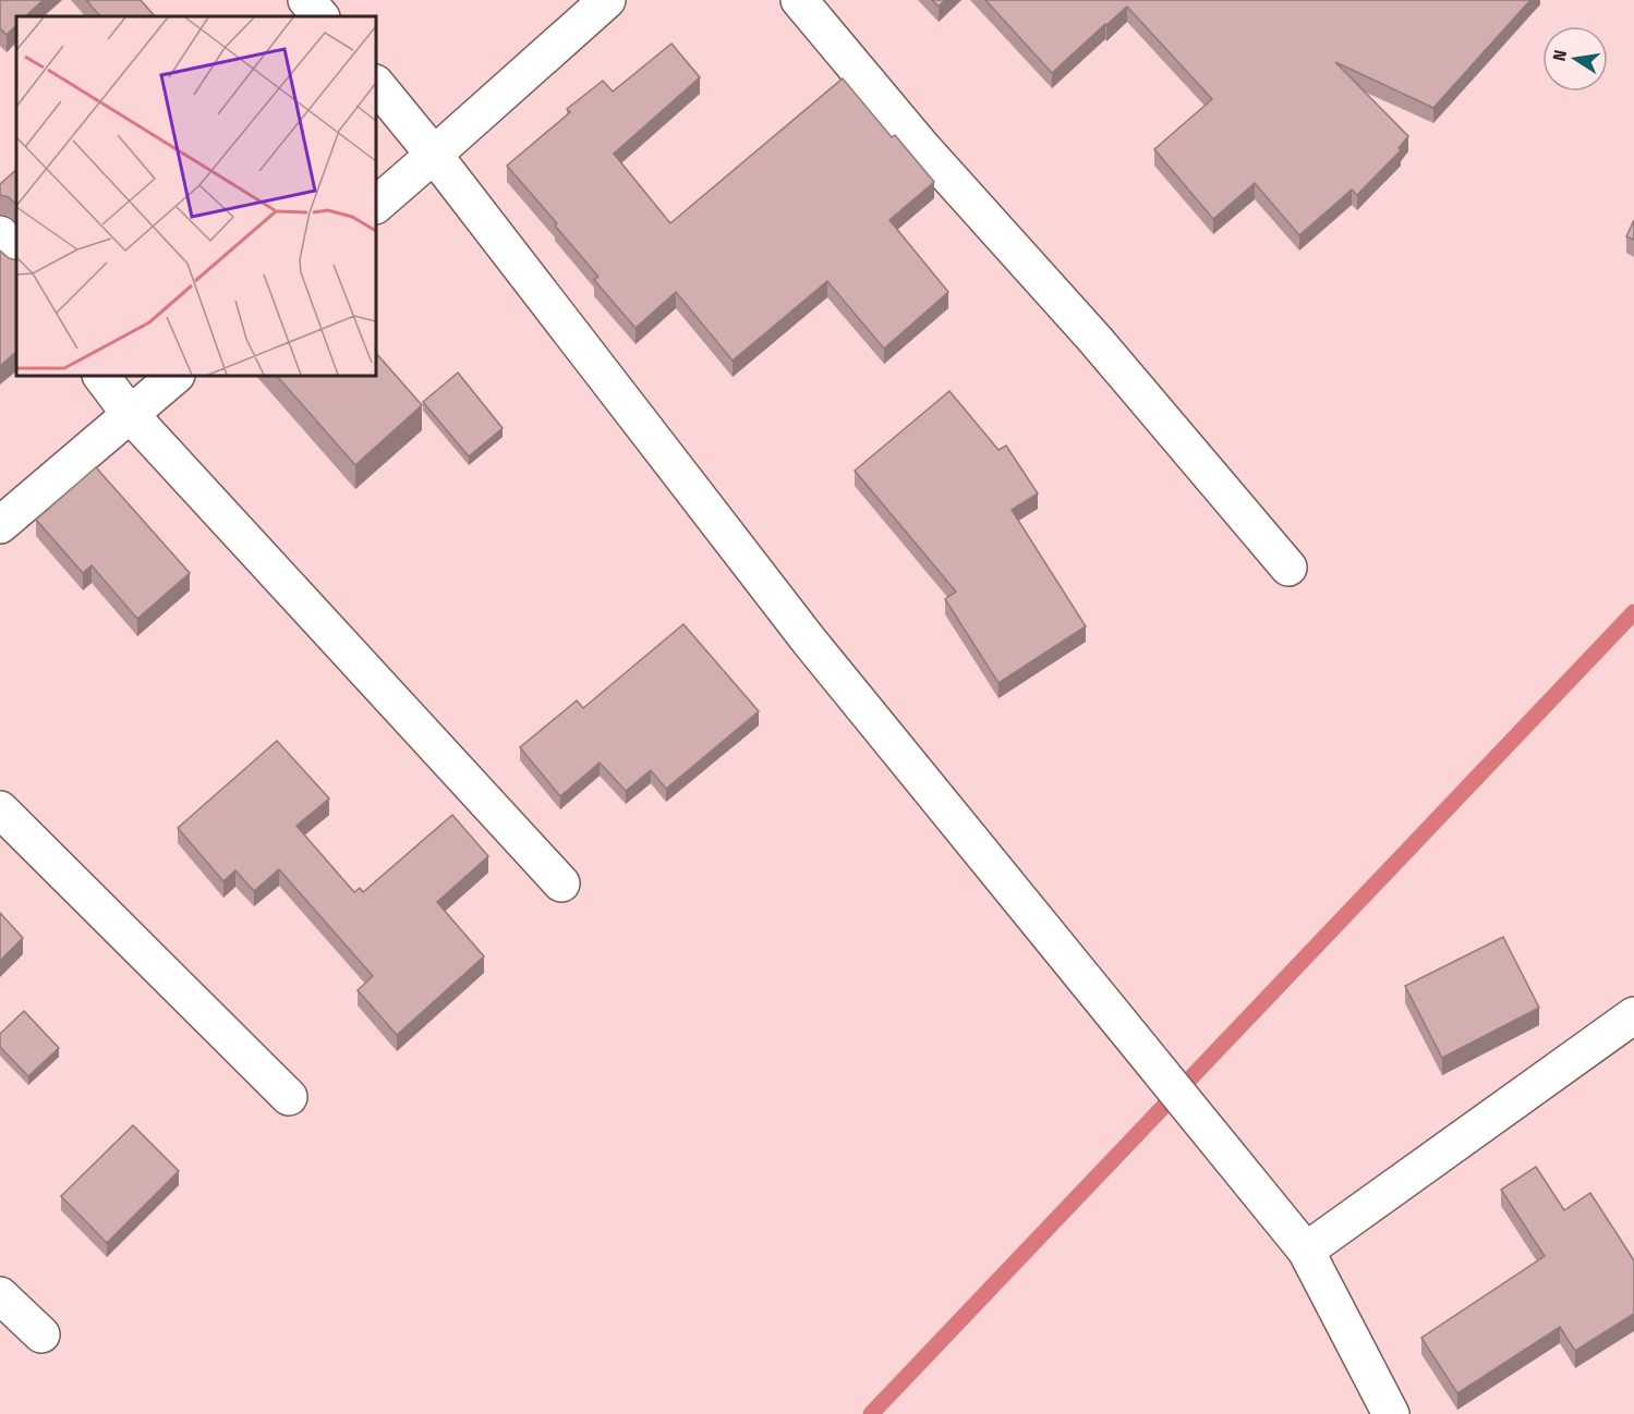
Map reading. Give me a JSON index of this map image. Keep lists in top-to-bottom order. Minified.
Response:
{"north":"left"}
